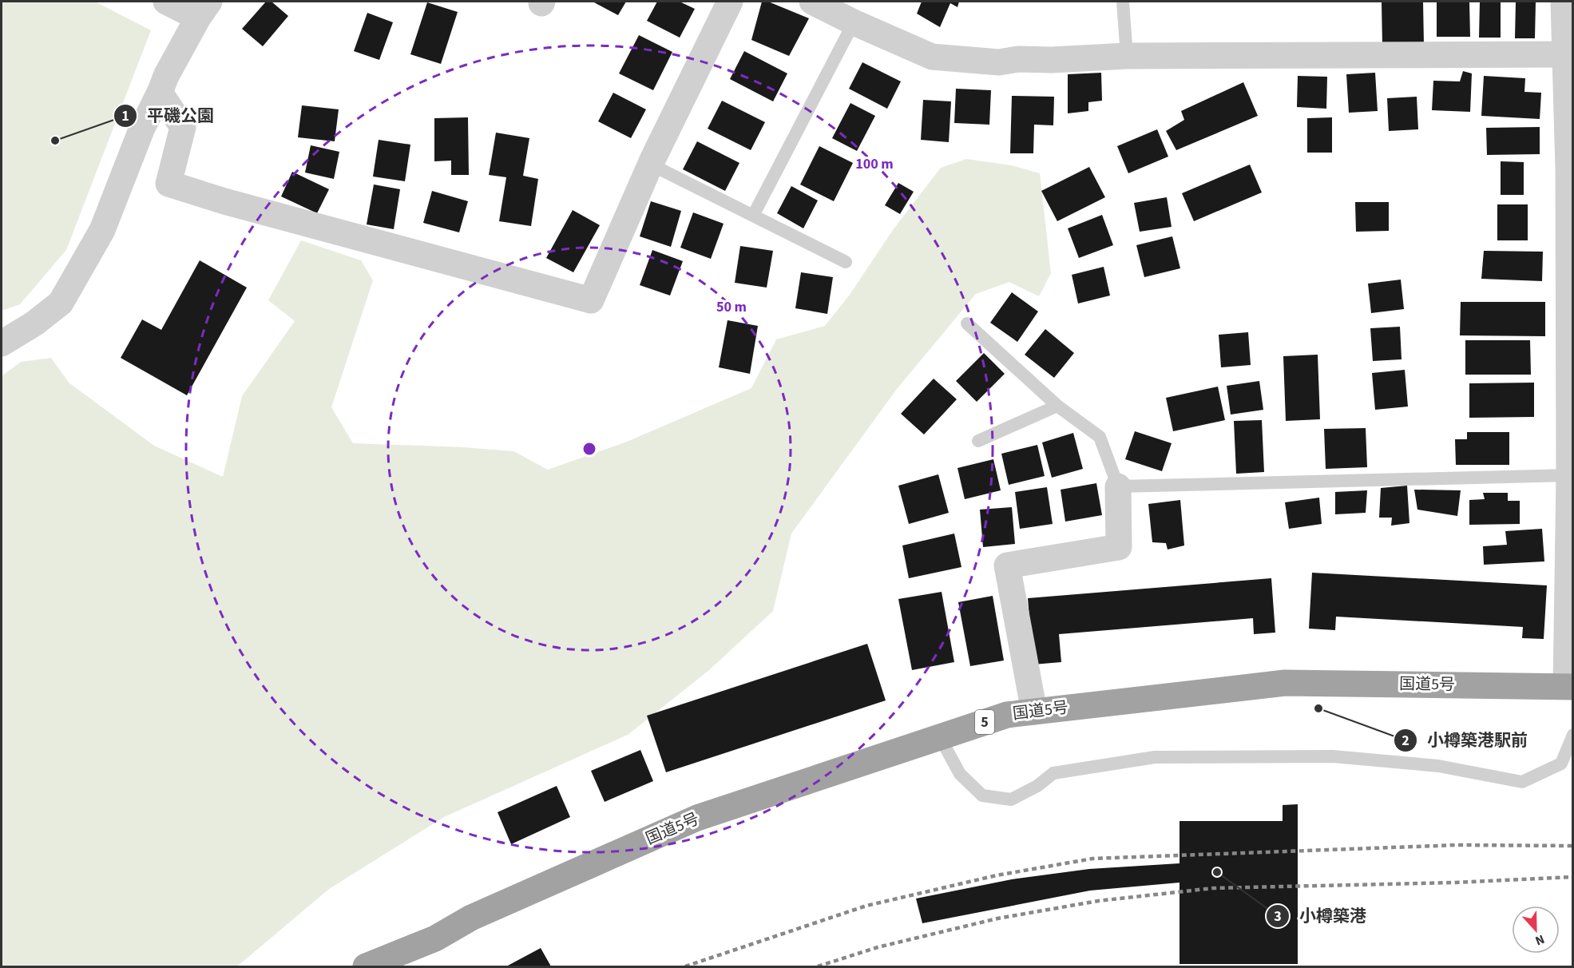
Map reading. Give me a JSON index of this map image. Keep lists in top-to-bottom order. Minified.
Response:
{"streets":{"highway":["国道5号","5"]},"places":["平磯公園","小樽築港駅前","小樽築港"],"north":"bottom","rings":["100 m","50 m"]}
